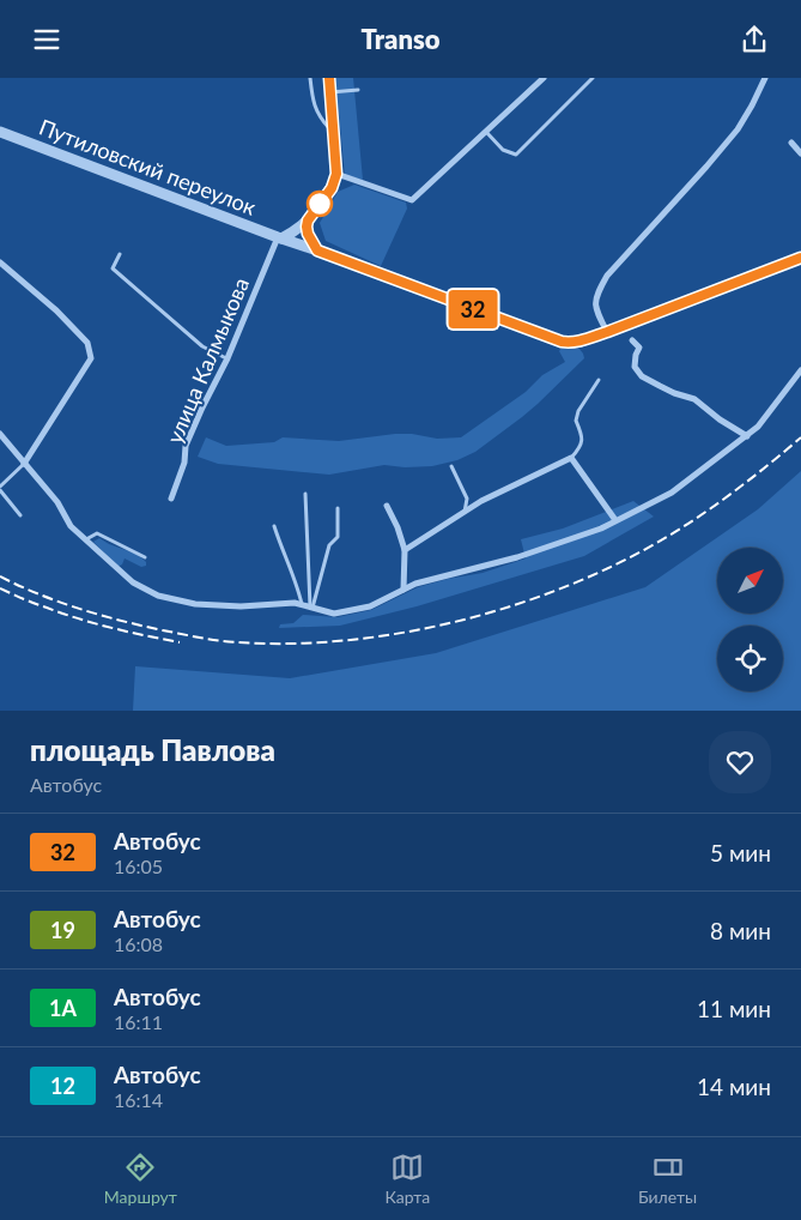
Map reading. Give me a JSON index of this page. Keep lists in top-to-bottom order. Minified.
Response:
{"streets":{"street":["Путиловский переулок","улица Калмыкова"]},"crossings":[["Путиловский переулок","улица Калмыкова"]],"lines":["bus line 32"],"north":"top right","page":{"header":"Transo","on_map":"32","heading":["площадь Павлова","Автобус"],"list":[{"mark":"32","name":"Автобус","note":"16:05","value":"5 мин"},{"mark":"19","name":"Автобус","note":"16:08","value":"8 мин"},{"mark":"1А","name":"Автобус","note":"16:11","value":"11 мин"},{"mark":"12","name":"Автобус","note":"16:14","value":"14 мин"}],"tabs":["Маршрут","Карта","Билеты"]}}
